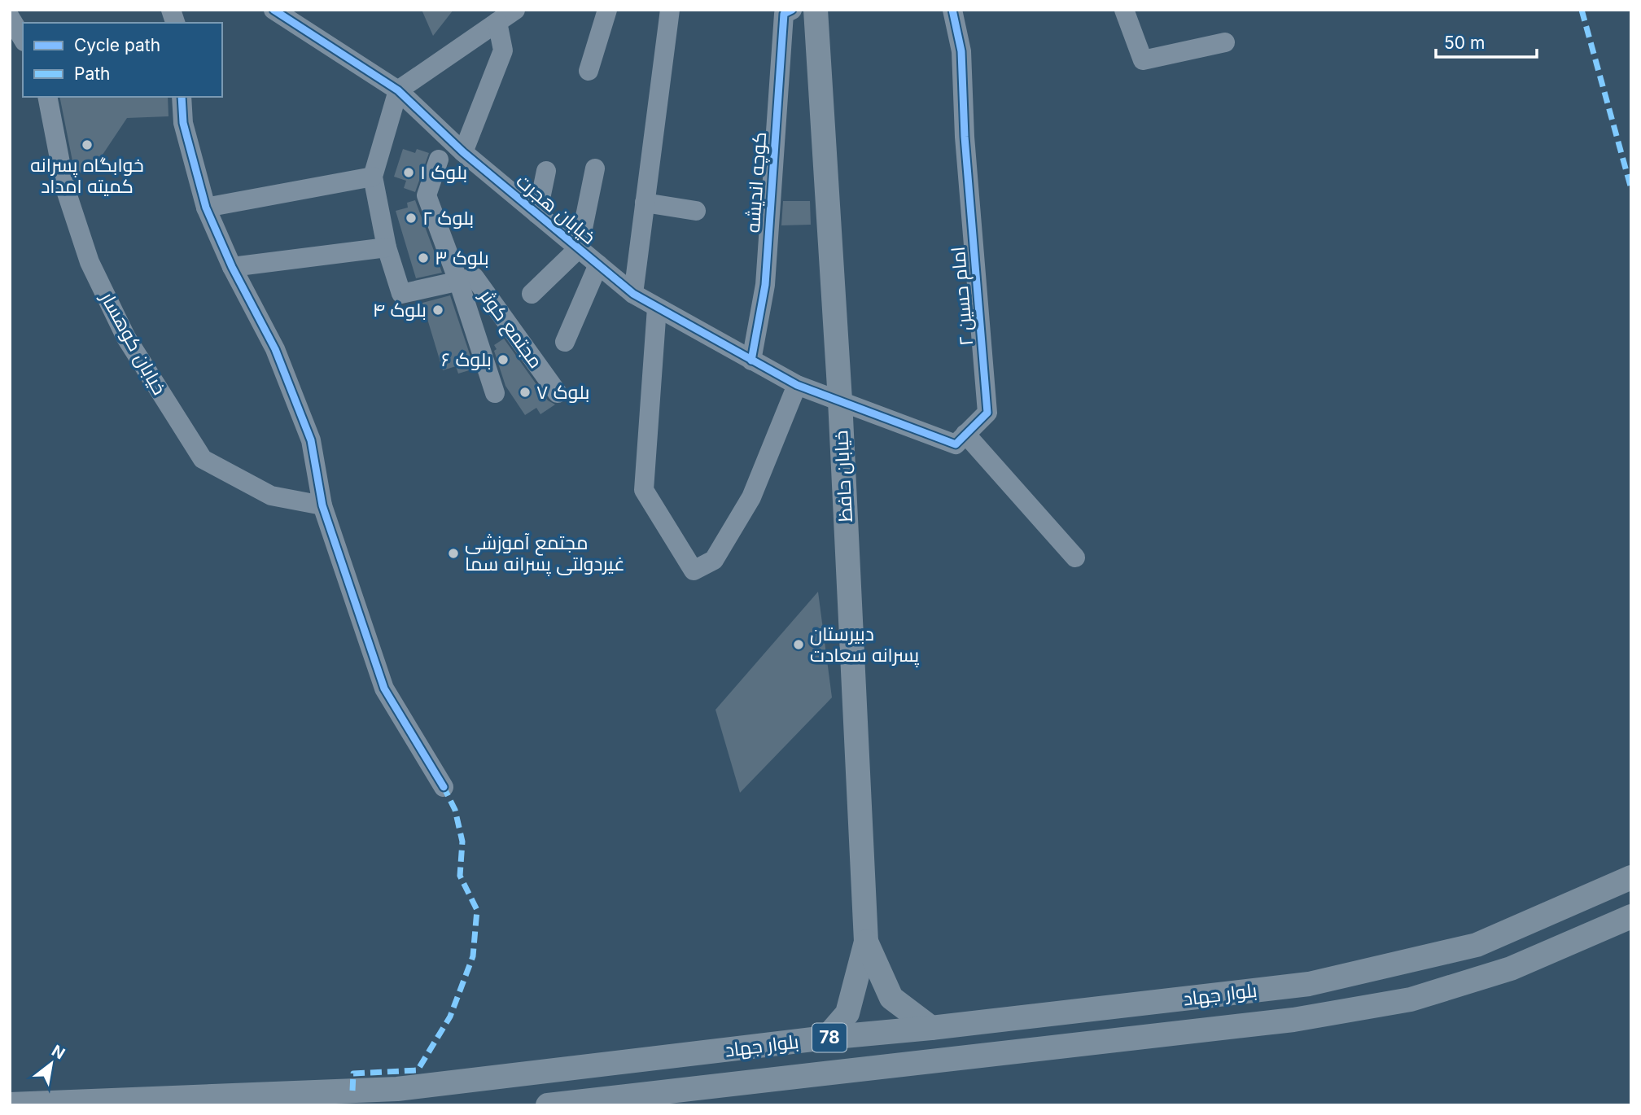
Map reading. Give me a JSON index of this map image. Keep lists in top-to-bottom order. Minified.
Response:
{"streets":{"main road":["خیابان حافظ","بلوار جهاد","78"],"street":["کوچه اندیشه","خیابان هجرت","امام حسین ۲","مجتمع کوثر","خیابان کوهسار"]},"crossings":[["کوچه اندیشه","خیابان هجرت"],["خیابان هجرت","خیابان حافظ"]],"places":["خوابگاه پسرانه کمیته امداد","بلوک ۱","بلوک ۲","بلوک ۳","بلوک ۴","بلوک ۶","بلوک ۷","مجتمع آموزشی غیردولتی پسرانه سما","دبیرستان پسرانه سعادت"],"legend":["Cycle path","Path"],"scale_bar":"50 m","north":"top right"}
